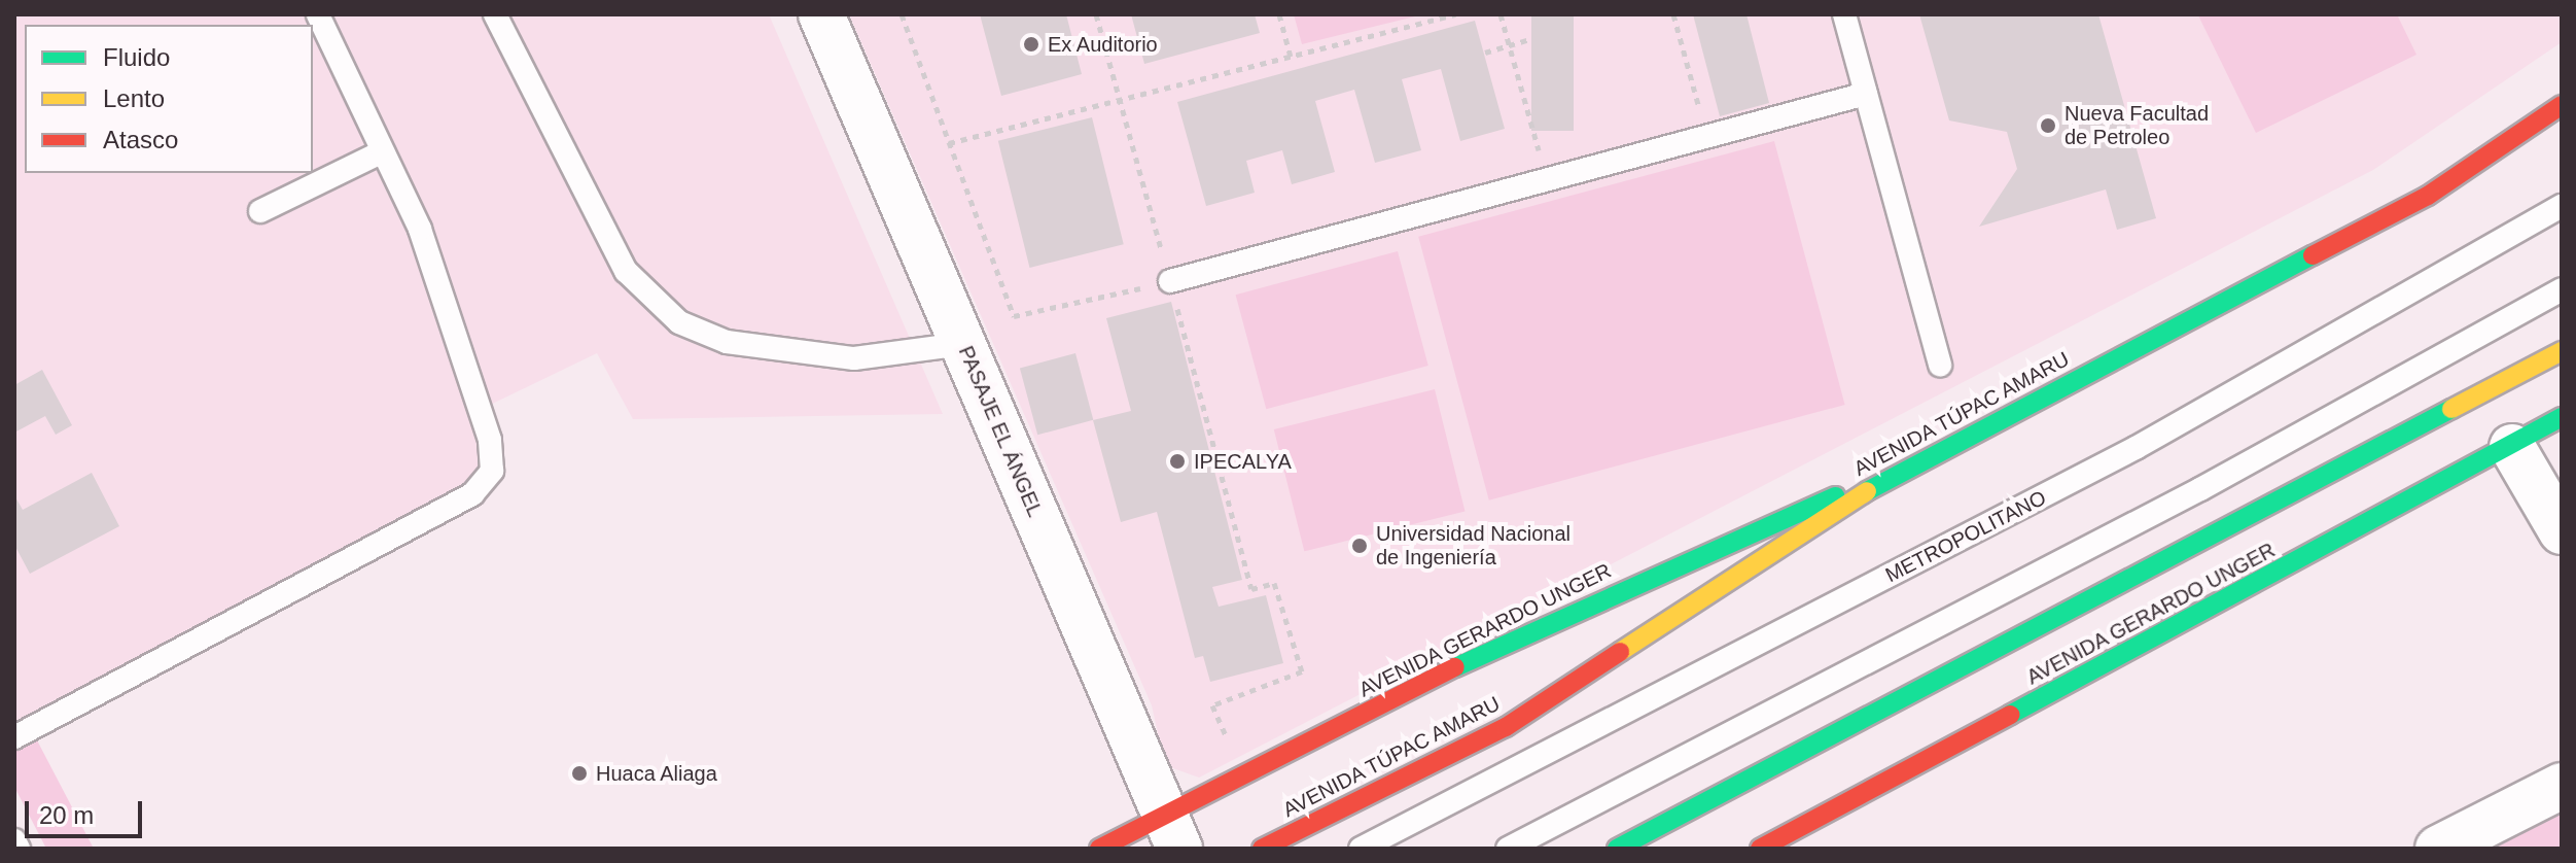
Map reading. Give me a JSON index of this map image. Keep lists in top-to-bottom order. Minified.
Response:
{"streets":{"main road":["AVENIDA TÚPAC AMARU","AVENIDA GERARDO UNGER"],"street":["PASAJE EL ÁNGEL"],"lane":["METROPOLITANO"]},"crossings":[["AVENIDA TÚPAC AMARU","AVENIDA GERARDO UNGER"],["PASAJE EL ÁNGEL","AVENIDA GERARDO UNGER"]],"places":["Ex Auditorio","Nueva Facultad de Petroleo","IPECALYA","Universidad Nacional de Ingeniería","Huaca Aliaga"],"legend":["Fluido","Lento","Atasco"],"scale_bar":"20 m"}
